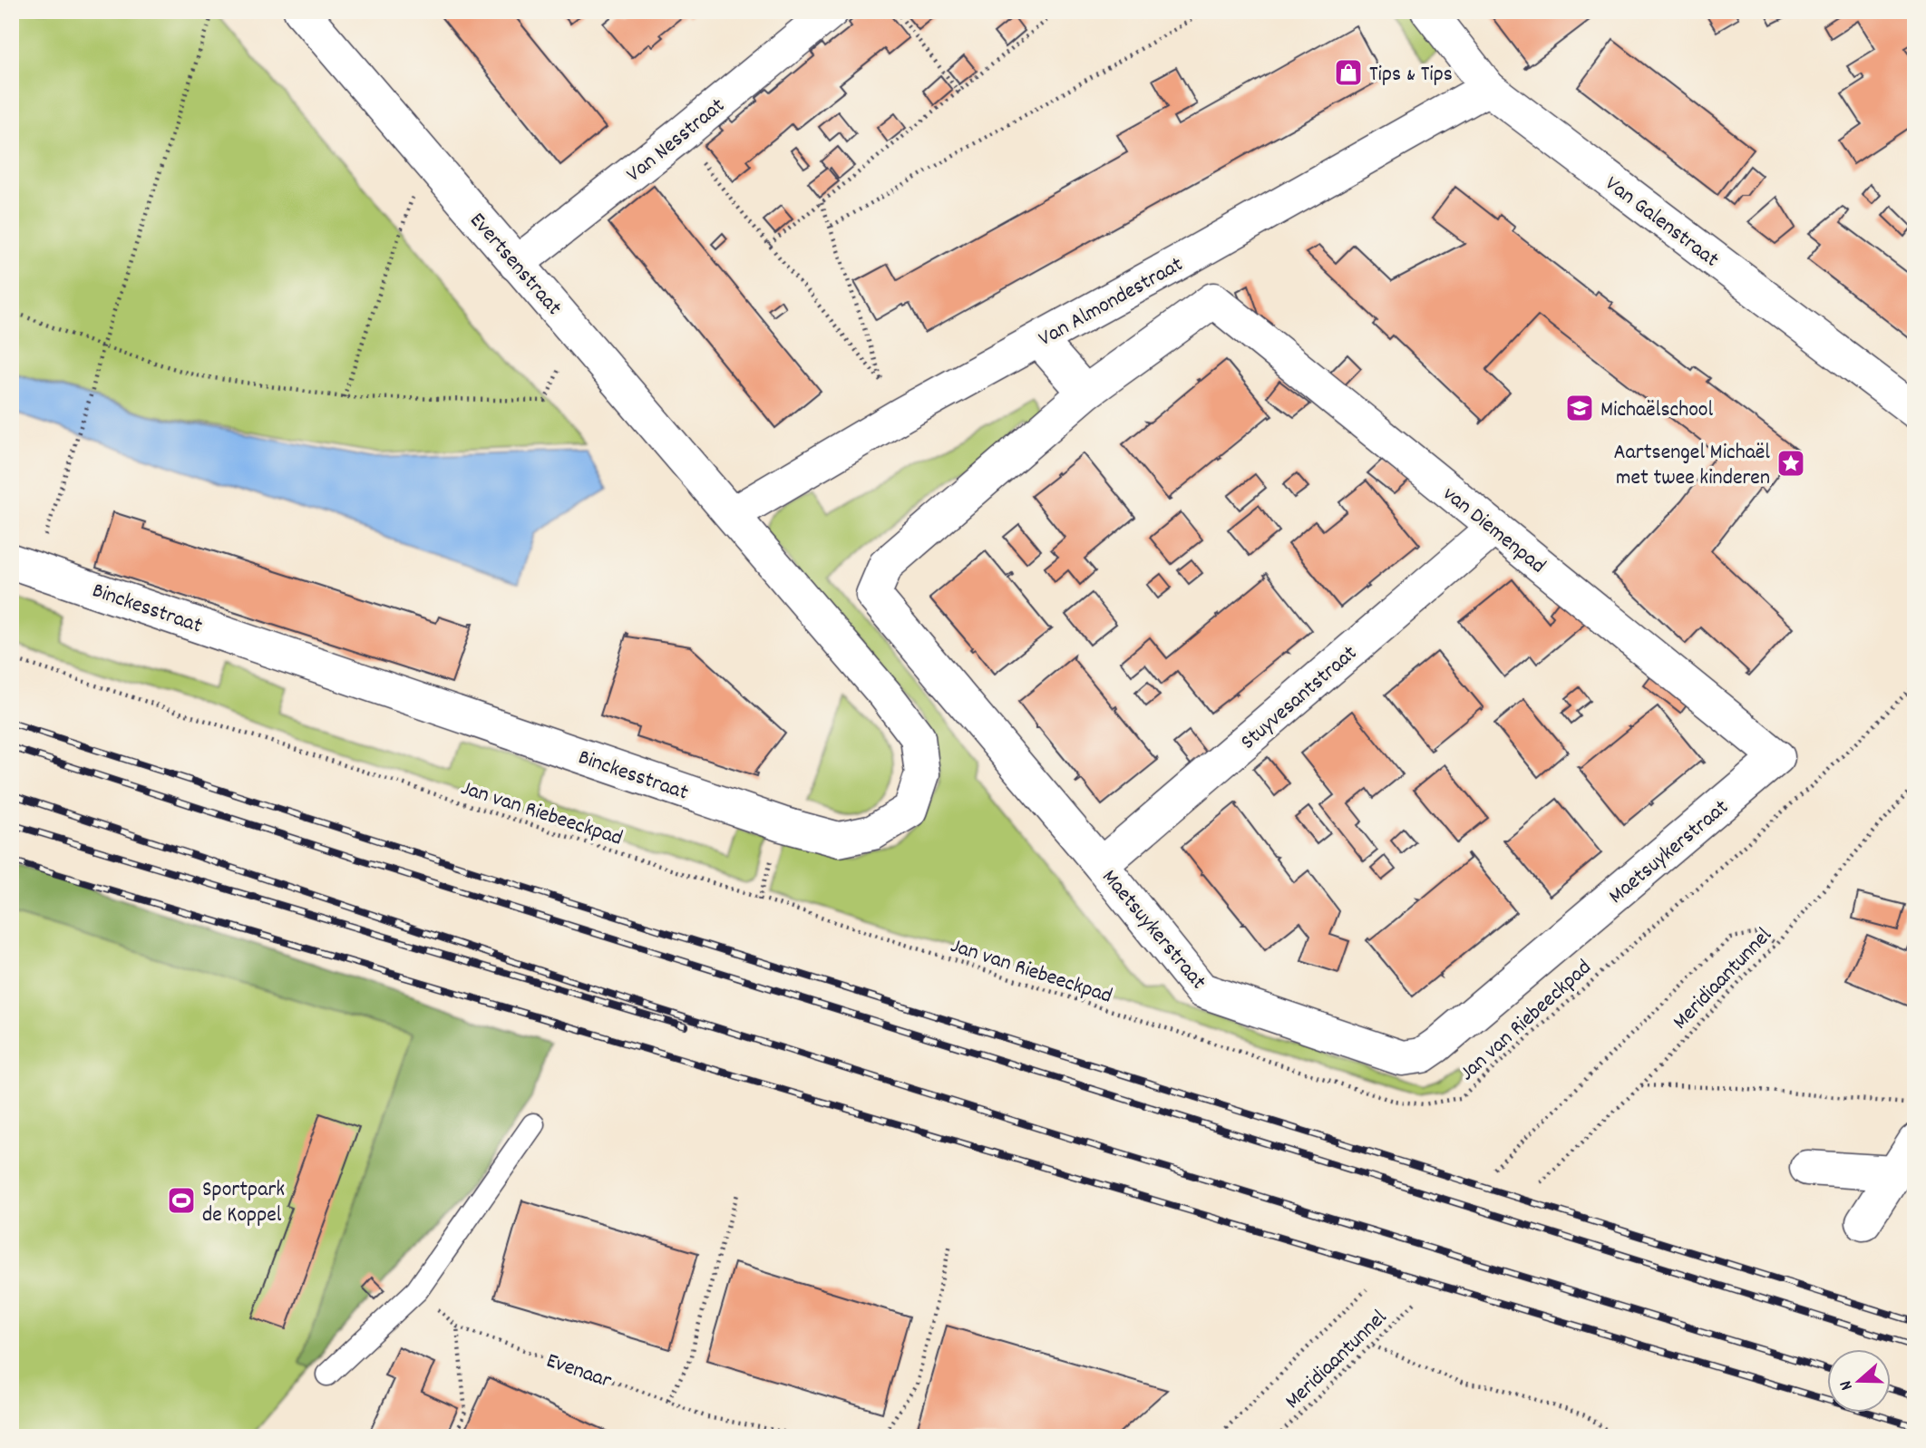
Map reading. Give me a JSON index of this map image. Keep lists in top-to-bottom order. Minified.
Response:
{"streets":{"street":["Van Nesstraat","Van Galenstraat","Evertsenstraat","Van Almondestraat","van Diemenpad","Binckesstraat","Stuyvesantstraat","Maetsuykerstraat"],"path":["Jan van Riebeeckpad","Meridiaantunnel","Evenaar"]},"crossings":[["Van Nesstraat","Evertsenstraat"],["Van Galenstraat","Van Almondestraat"],["Evertsenstraat","Van Almondestraat"],["Evertsenstraat","Binckesstraat"],["Van Almondestraat","Binckesstraat"],["van Diemenpad","Stuyvesantstraat"],["van Diemenpad","Maetsuykerstraat"],["Stuyvesantstraat","Maetsuykerstraat"]],"places":{"shop":["Tips & Tips"],"school or university":["Michaëlschool"],"place":["Aartsengel Michaël met twee kinderen"],"sports":["Sportpark de Koppel"]},"north":"left"}
